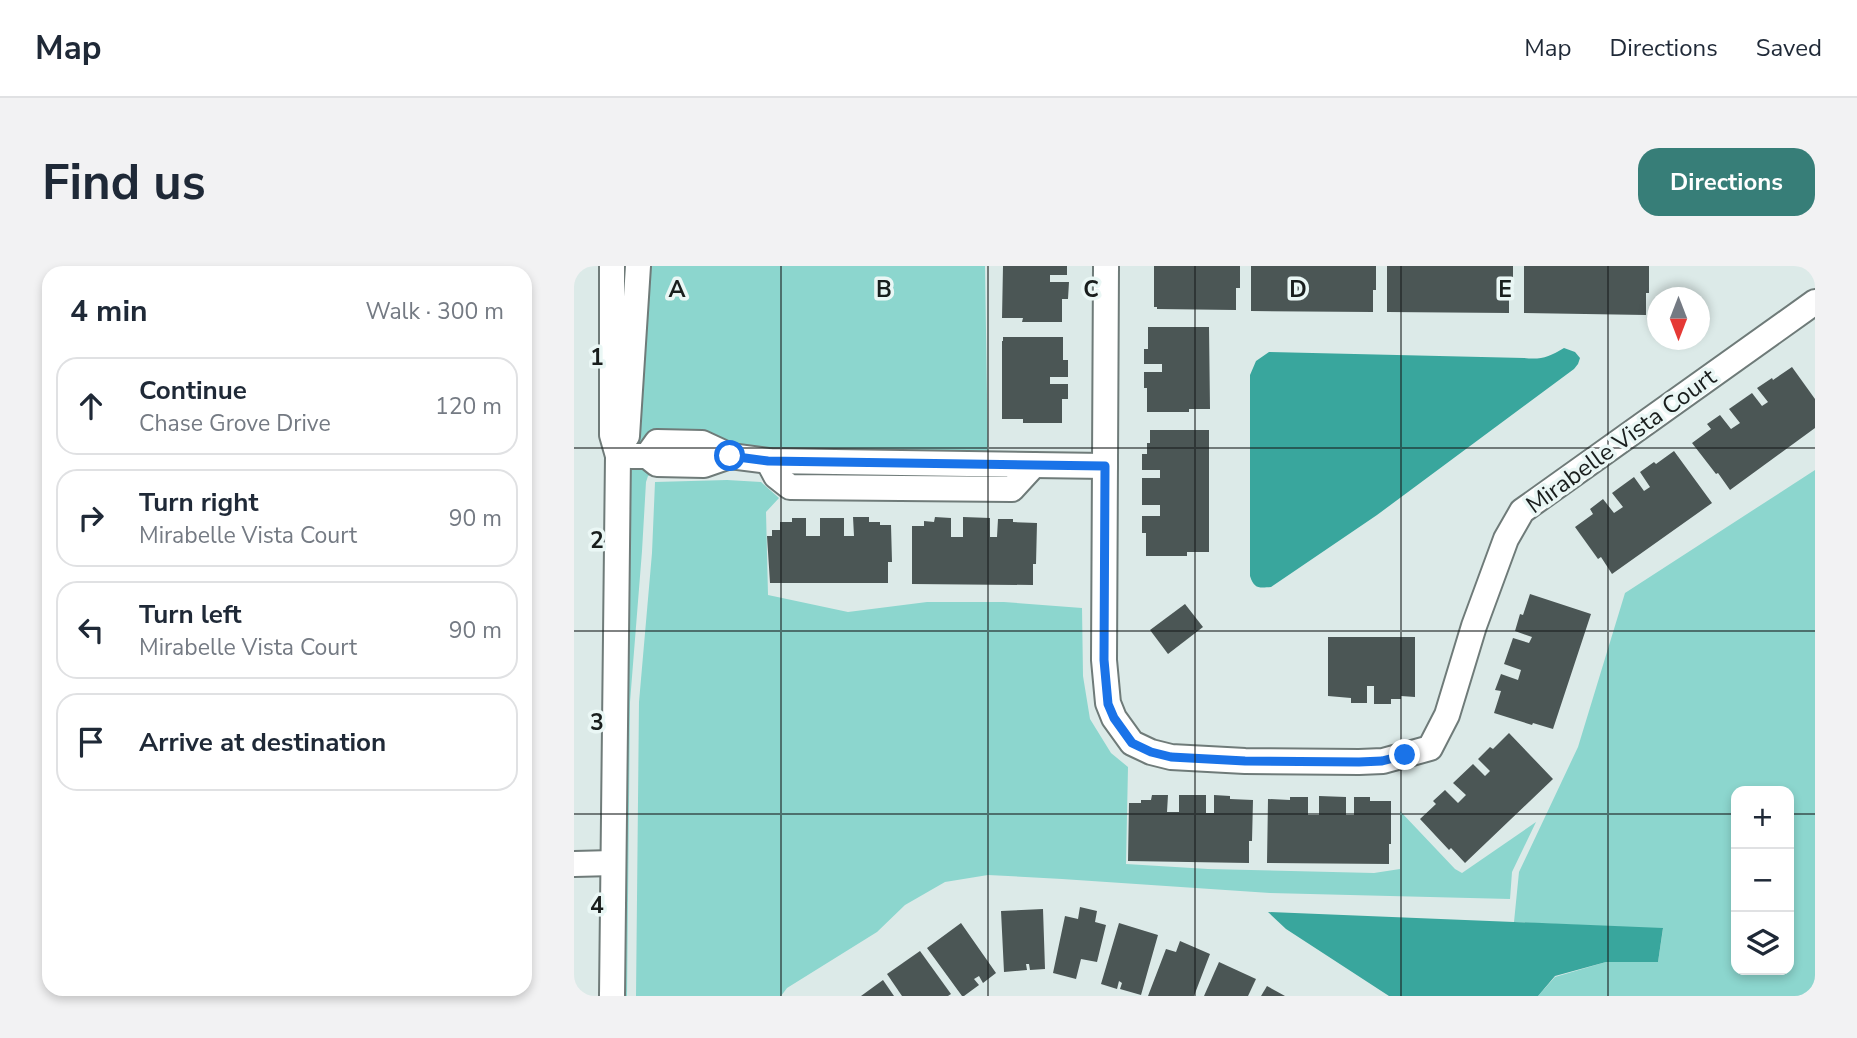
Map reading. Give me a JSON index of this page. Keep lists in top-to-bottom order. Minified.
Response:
{"streets":{"street":["Mirabelle Vista Court"]},"north":"bottom","page":{"header":"Map","nav":["Map","Directions","Saved"],"buttons":"Directions","title":"Find us","heading":["4 min","Walk · 300 m"],"list":[["Continue","Chase Grove Drive","120 m"],["Turn right","Mirabelle Vista Court","90 m"],["Turn left","Mirabelle Vista Court","90 m"],"Arrive at destination"],"map_buttons":["+","−"]},"grid":{"columns":["A","B","C","D","E"],"rows":["1","2","3","4"]}}
